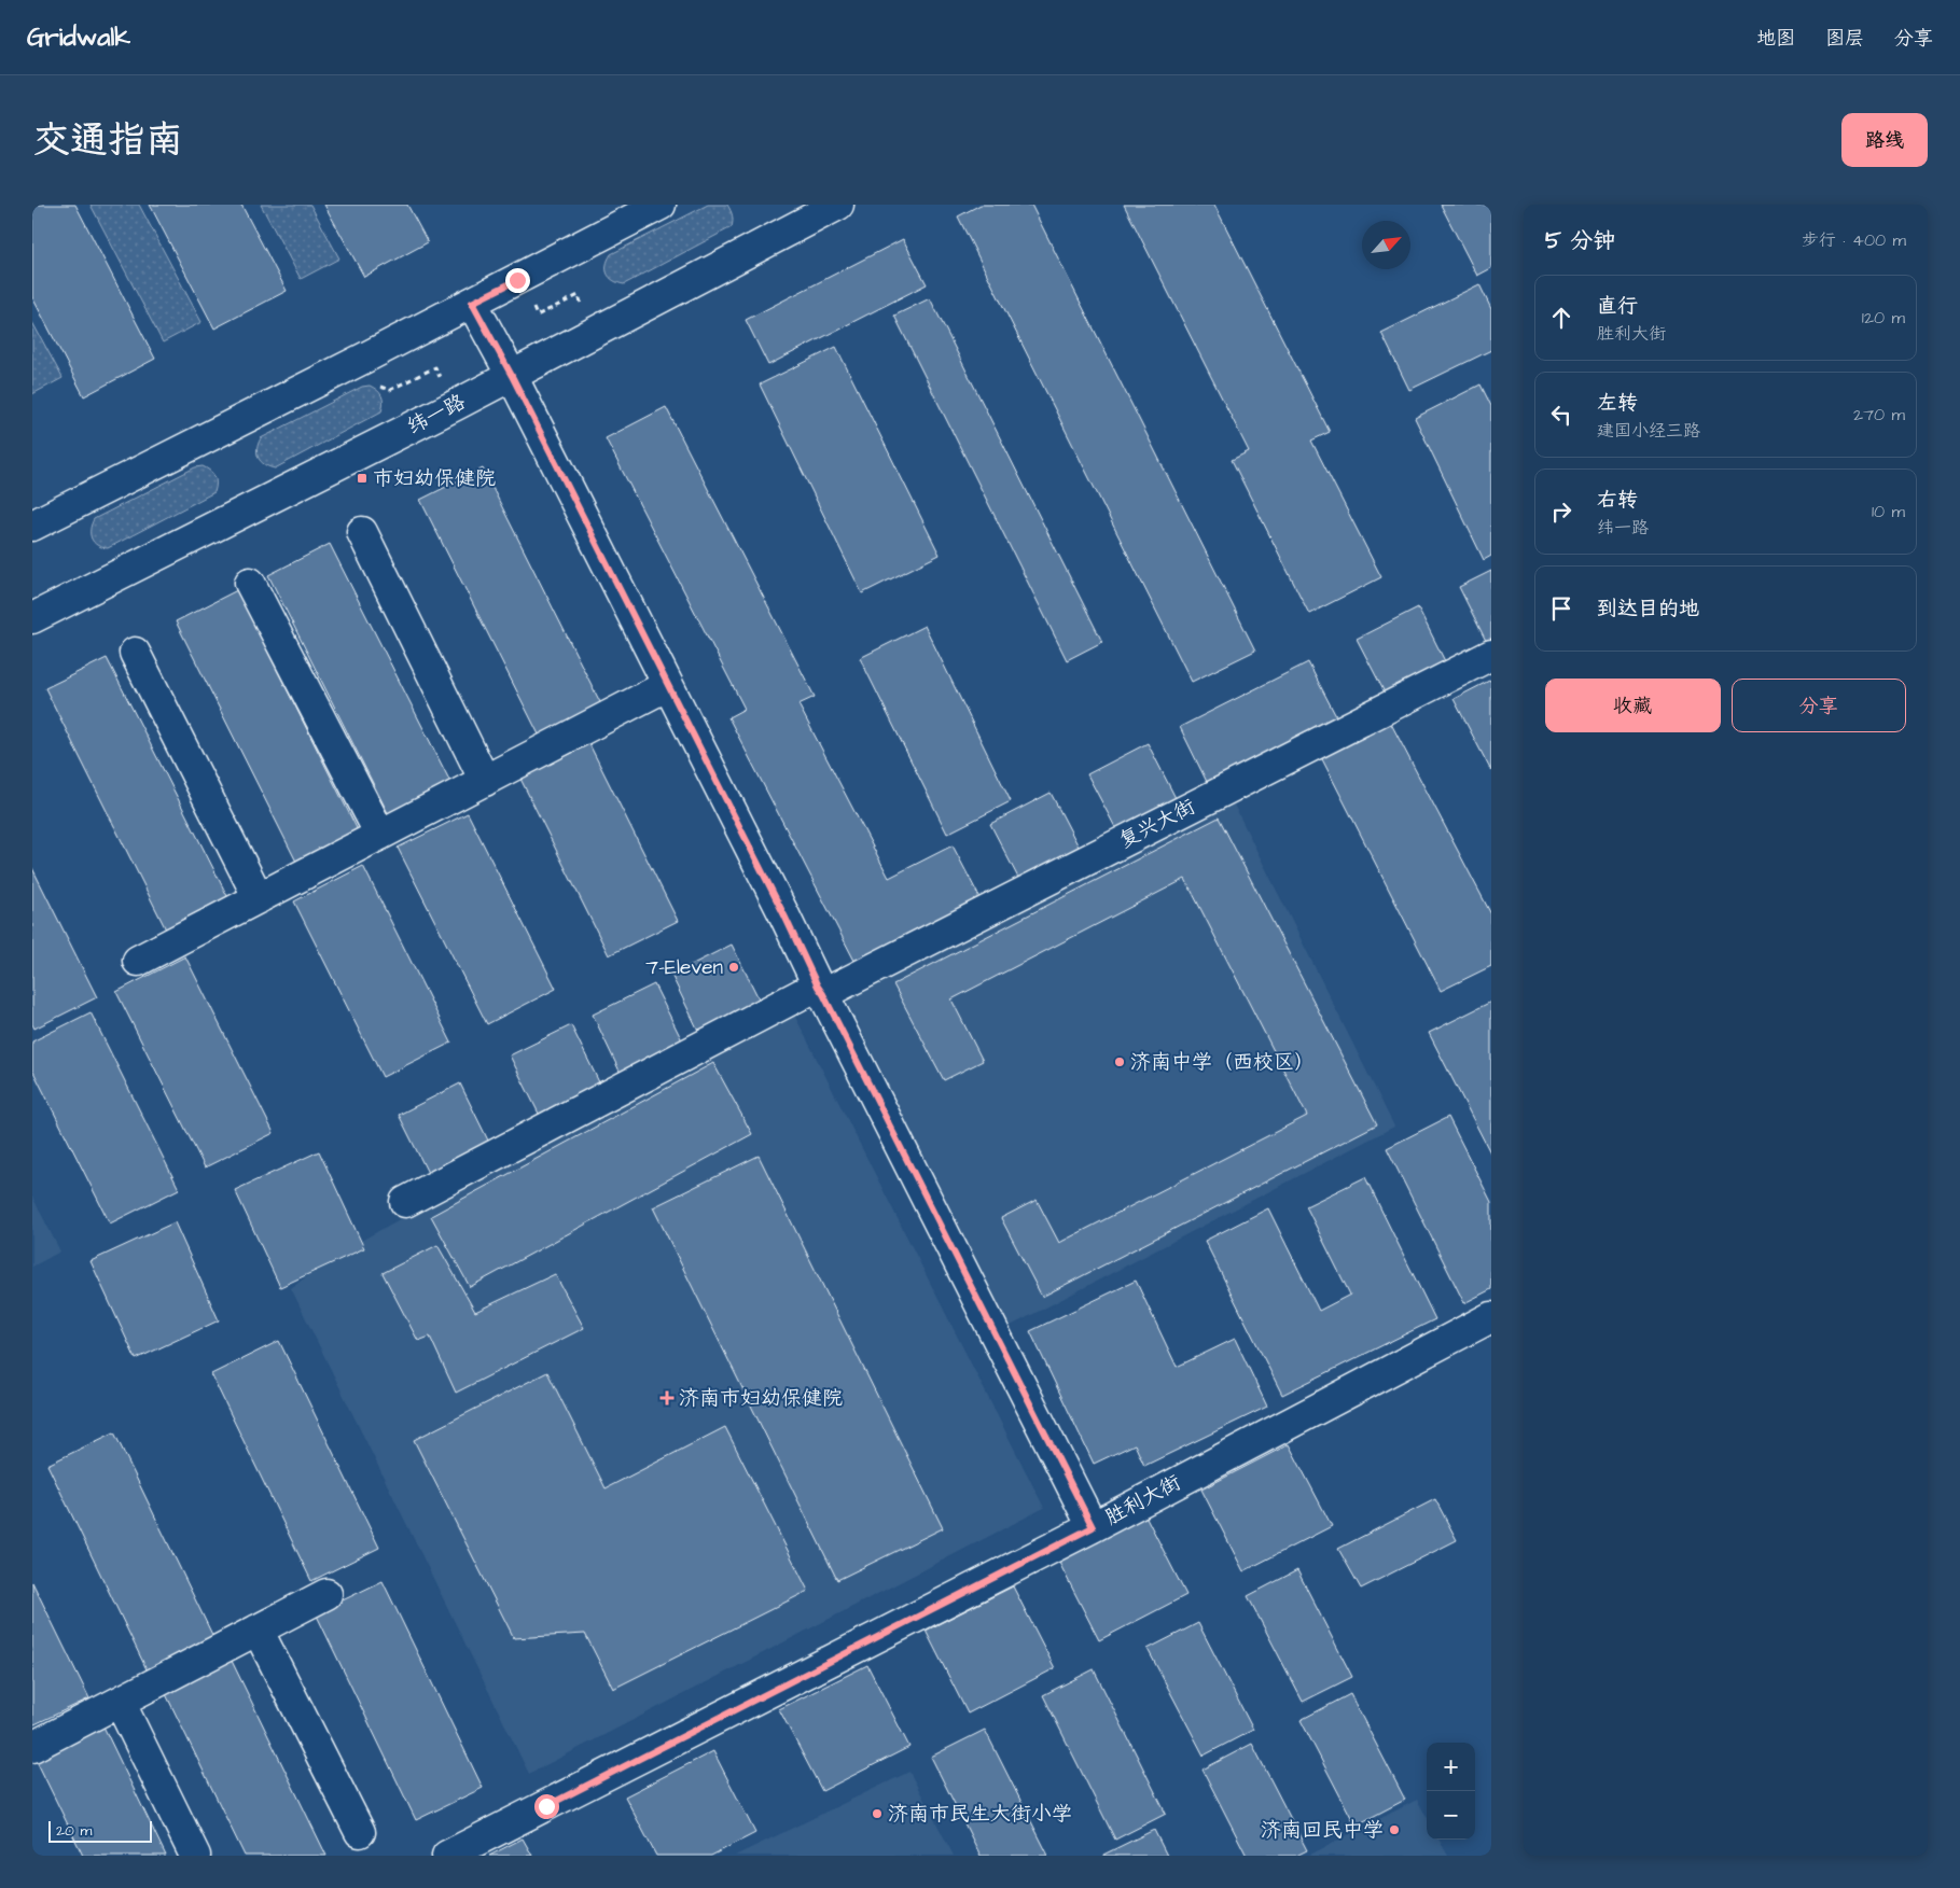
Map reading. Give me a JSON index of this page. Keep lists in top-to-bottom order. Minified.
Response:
{"streets":{"street":["纬一路","复兴大街","胜利大街"]},"places":{"transit":["市妇幼保健院"],"other":["7-Eleven","济南中学（西校区）","济南市民生大街小学","济南回民中学"],"health":["济南市妇幼保健院"]},"scale_bar":"20 m","north":"top right","page":{"header":"Gridwalk","nav":["地图","图层","分享"],"title":"交通指南","buttons":["路线",["收藏","分享"]],"heading":["5 分钟","步行 · 400 m"],"list":[["直行","胜利大街","120 m"],["左转","建国小经三路","270 m"],["右转","纬一路","10 m"],"到达目的地"],"map_buttons":["+","−"],"scale":"20 m"}}
